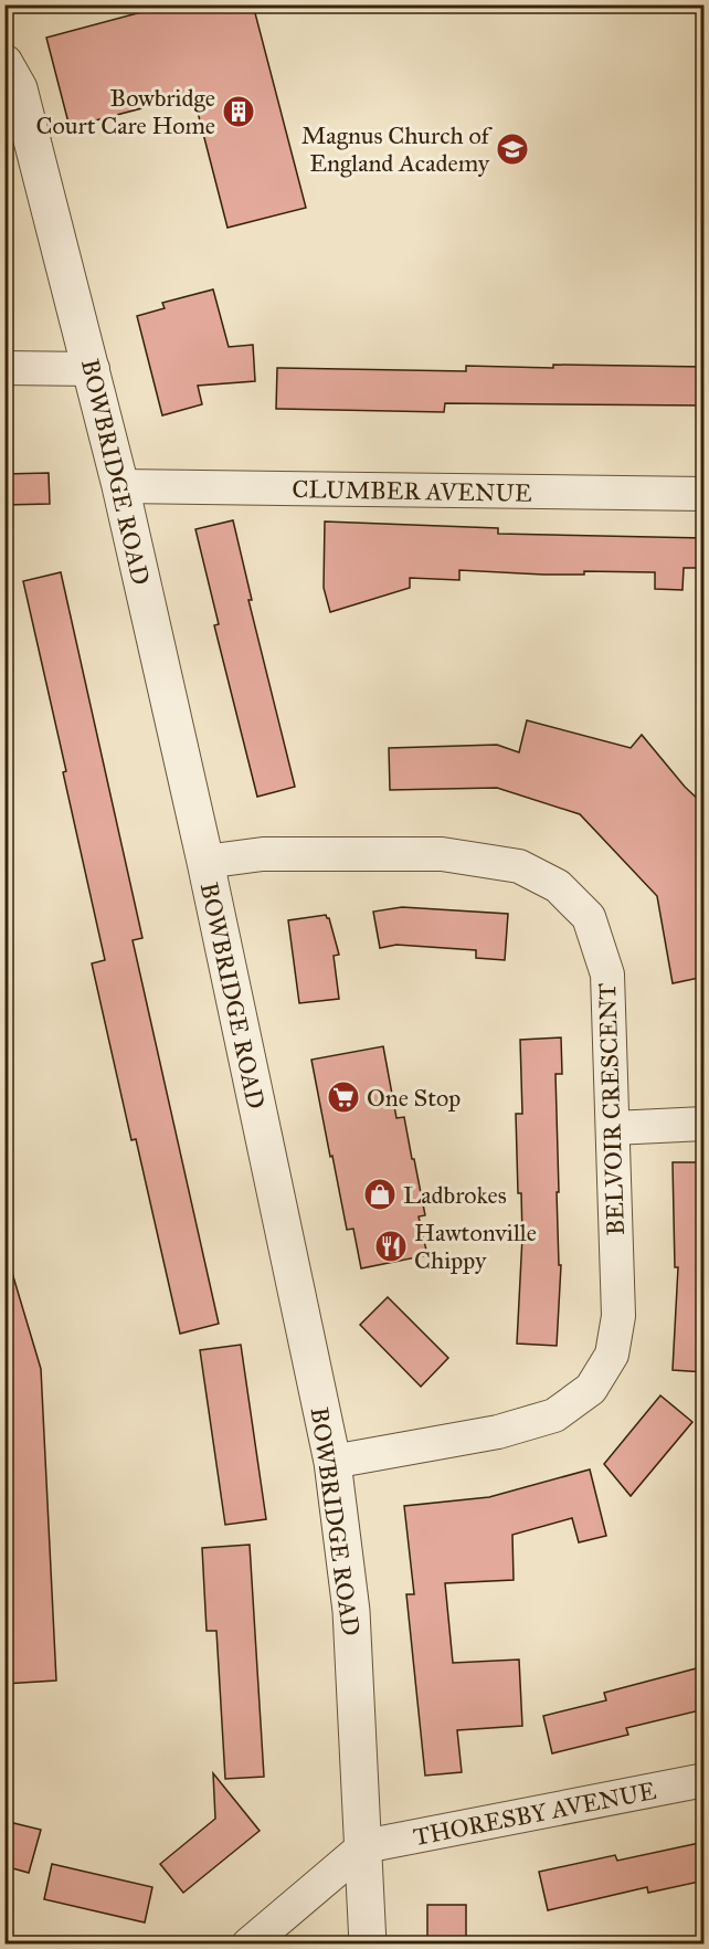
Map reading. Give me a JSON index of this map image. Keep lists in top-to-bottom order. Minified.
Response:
{"streets":{"street":["BOWBRIDGE ROAD","CLUMBER AVENUE","BELVOIR CRESCENT","THORESBY AVENUE"]},"crossings":[["BOWBRIDGE ROAD","CLUMBER AVENUE"],["BOWBRIDGE ROAD","BELVOIR CRESCENT"],["BOWBRIDGE ROAD","THORESBY AVENUE"]],"places":{"building":["Bowbridge Court Care Home"],"school or university":["Magnus Church of England Academy"],"supermarket":["One Stop"],"shop":["Ladbrokes"],"restaurant":["Hawtonville Chippy"]}}
